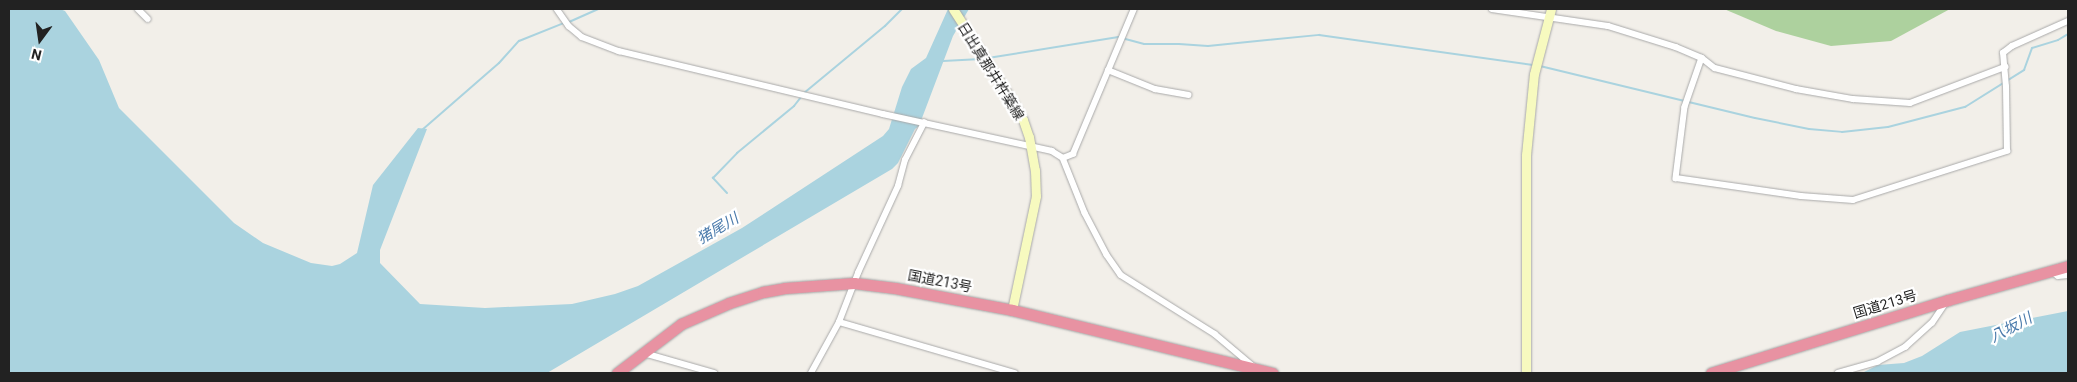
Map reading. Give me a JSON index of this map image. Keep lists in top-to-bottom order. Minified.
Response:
{"streets":{"highway":["国道213号"],"street":["日出真那井杵築線"]},"crossings":[["日出真那井杵築線","国道213号"]],"water":["猪尾川","八坂川"],"north":"bottom"}
